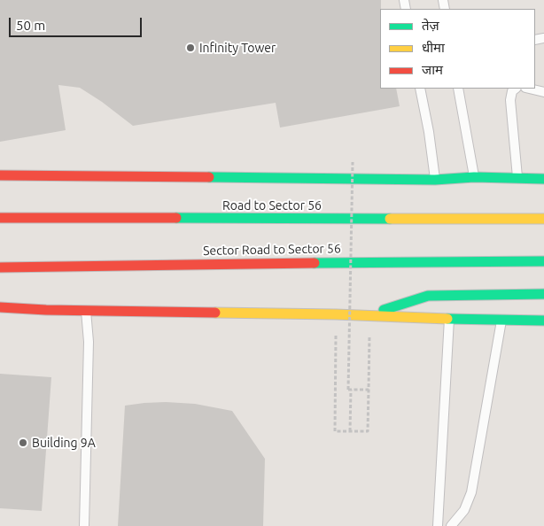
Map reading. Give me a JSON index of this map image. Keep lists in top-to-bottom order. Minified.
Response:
{"streets":{"street":["Road to Sector 56","Sector Road to Sector 56"]},"places":["Infinity Tower","Building 9A"],"legend":["तेज़","धीमा","जाम"],"scale_bar":"50 m"}
